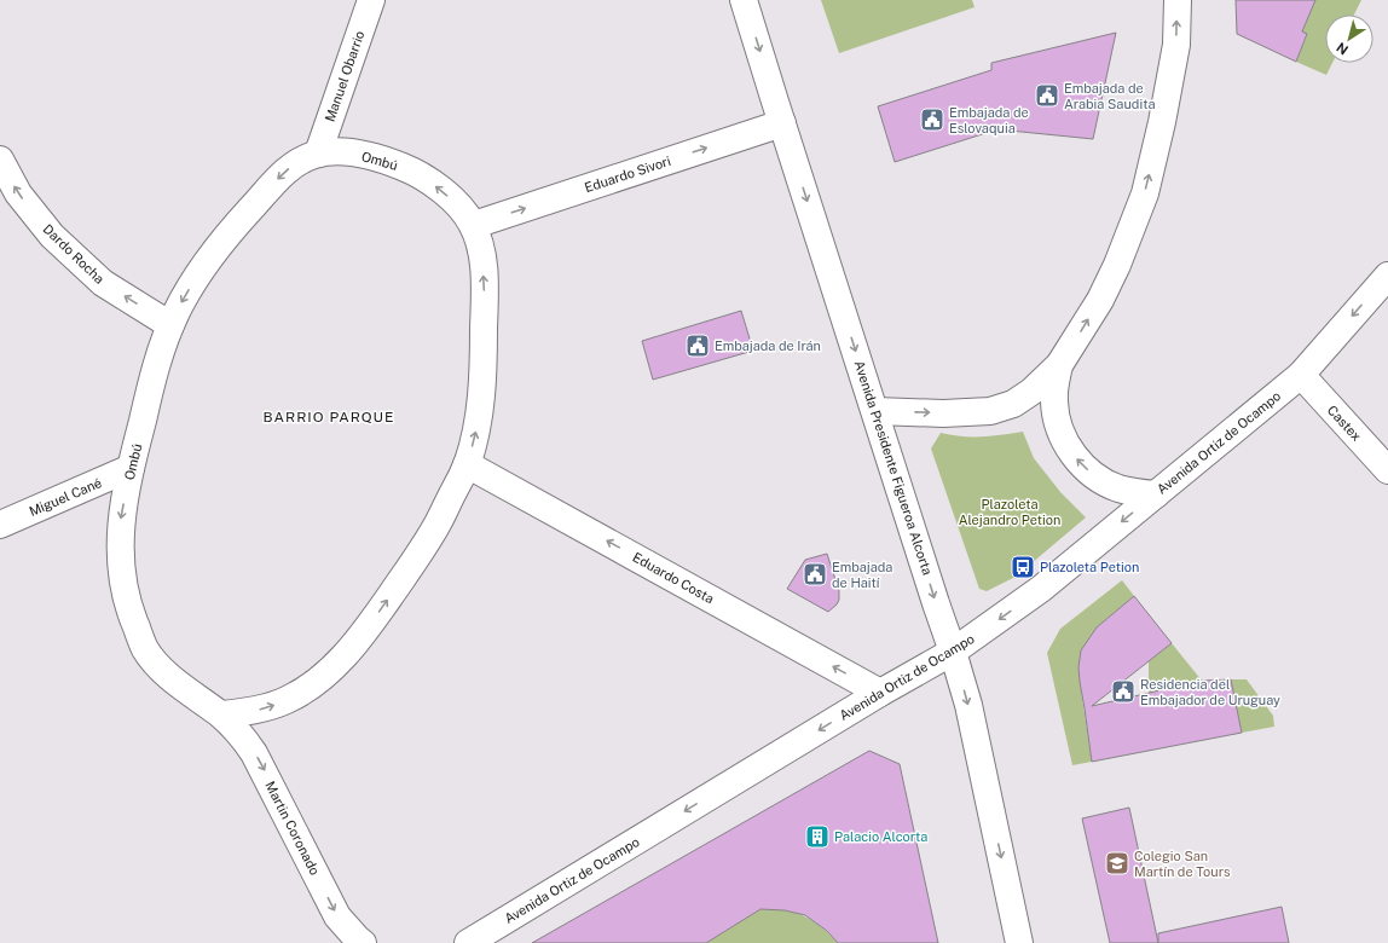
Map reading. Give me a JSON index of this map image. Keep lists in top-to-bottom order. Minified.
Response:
{"streets":{"street":["Manuel Obarrio","Ombú","Eduardo Sivori","Dardo Rocha","Castex","Avenida Ortiz de Ocampo","Avenida Presidente Figueroa Alcorta","Miguel Cané","Eduardo Costa","Martin Coronado"]},"crossings":[["Manuel Obarrio","Ombú"],["Ombú","Eduardo Sivori"],["Ombú","Dardo Rocha"],["Ombú","Miguel Cané"],["Ombú","Eduardo Costa"],["Ombú","Martin Coronado"],["Eduardo Sivori","Avenida Presidente Figueroa Alcorta"],["Castex","Avenida Ortiz de Ocampo"],["Avenida Ortiz de Ocampo","Avenida Presidente Figueroa Alcorta"],["Avenida Ortiz de Ocampo","Eduardo Costa"]],"one_way":["Eduardo Sivori","Dardo Rocha","Avenida Ortiz de Ocampo","Avenida Presidente Figueroa Alcorta","Eduardo Costa","Martin Coronado"],"districts":["BARRIO PARQUE"],"parks":["Plazoleta Alejandro Petion"],"places":{"public building":["Embajada de Arabia Saudita","Embajada de Eslovaquia","Embajada de Irán","Embajada de Haití","Residencia del Embajador de Uruguay"],"bus stop":["Plazoleta Petion"],"building":["Palacio Alcorta"],"school or university":["Colegio San Martín de Tours"]},"north":"bottom left"}
